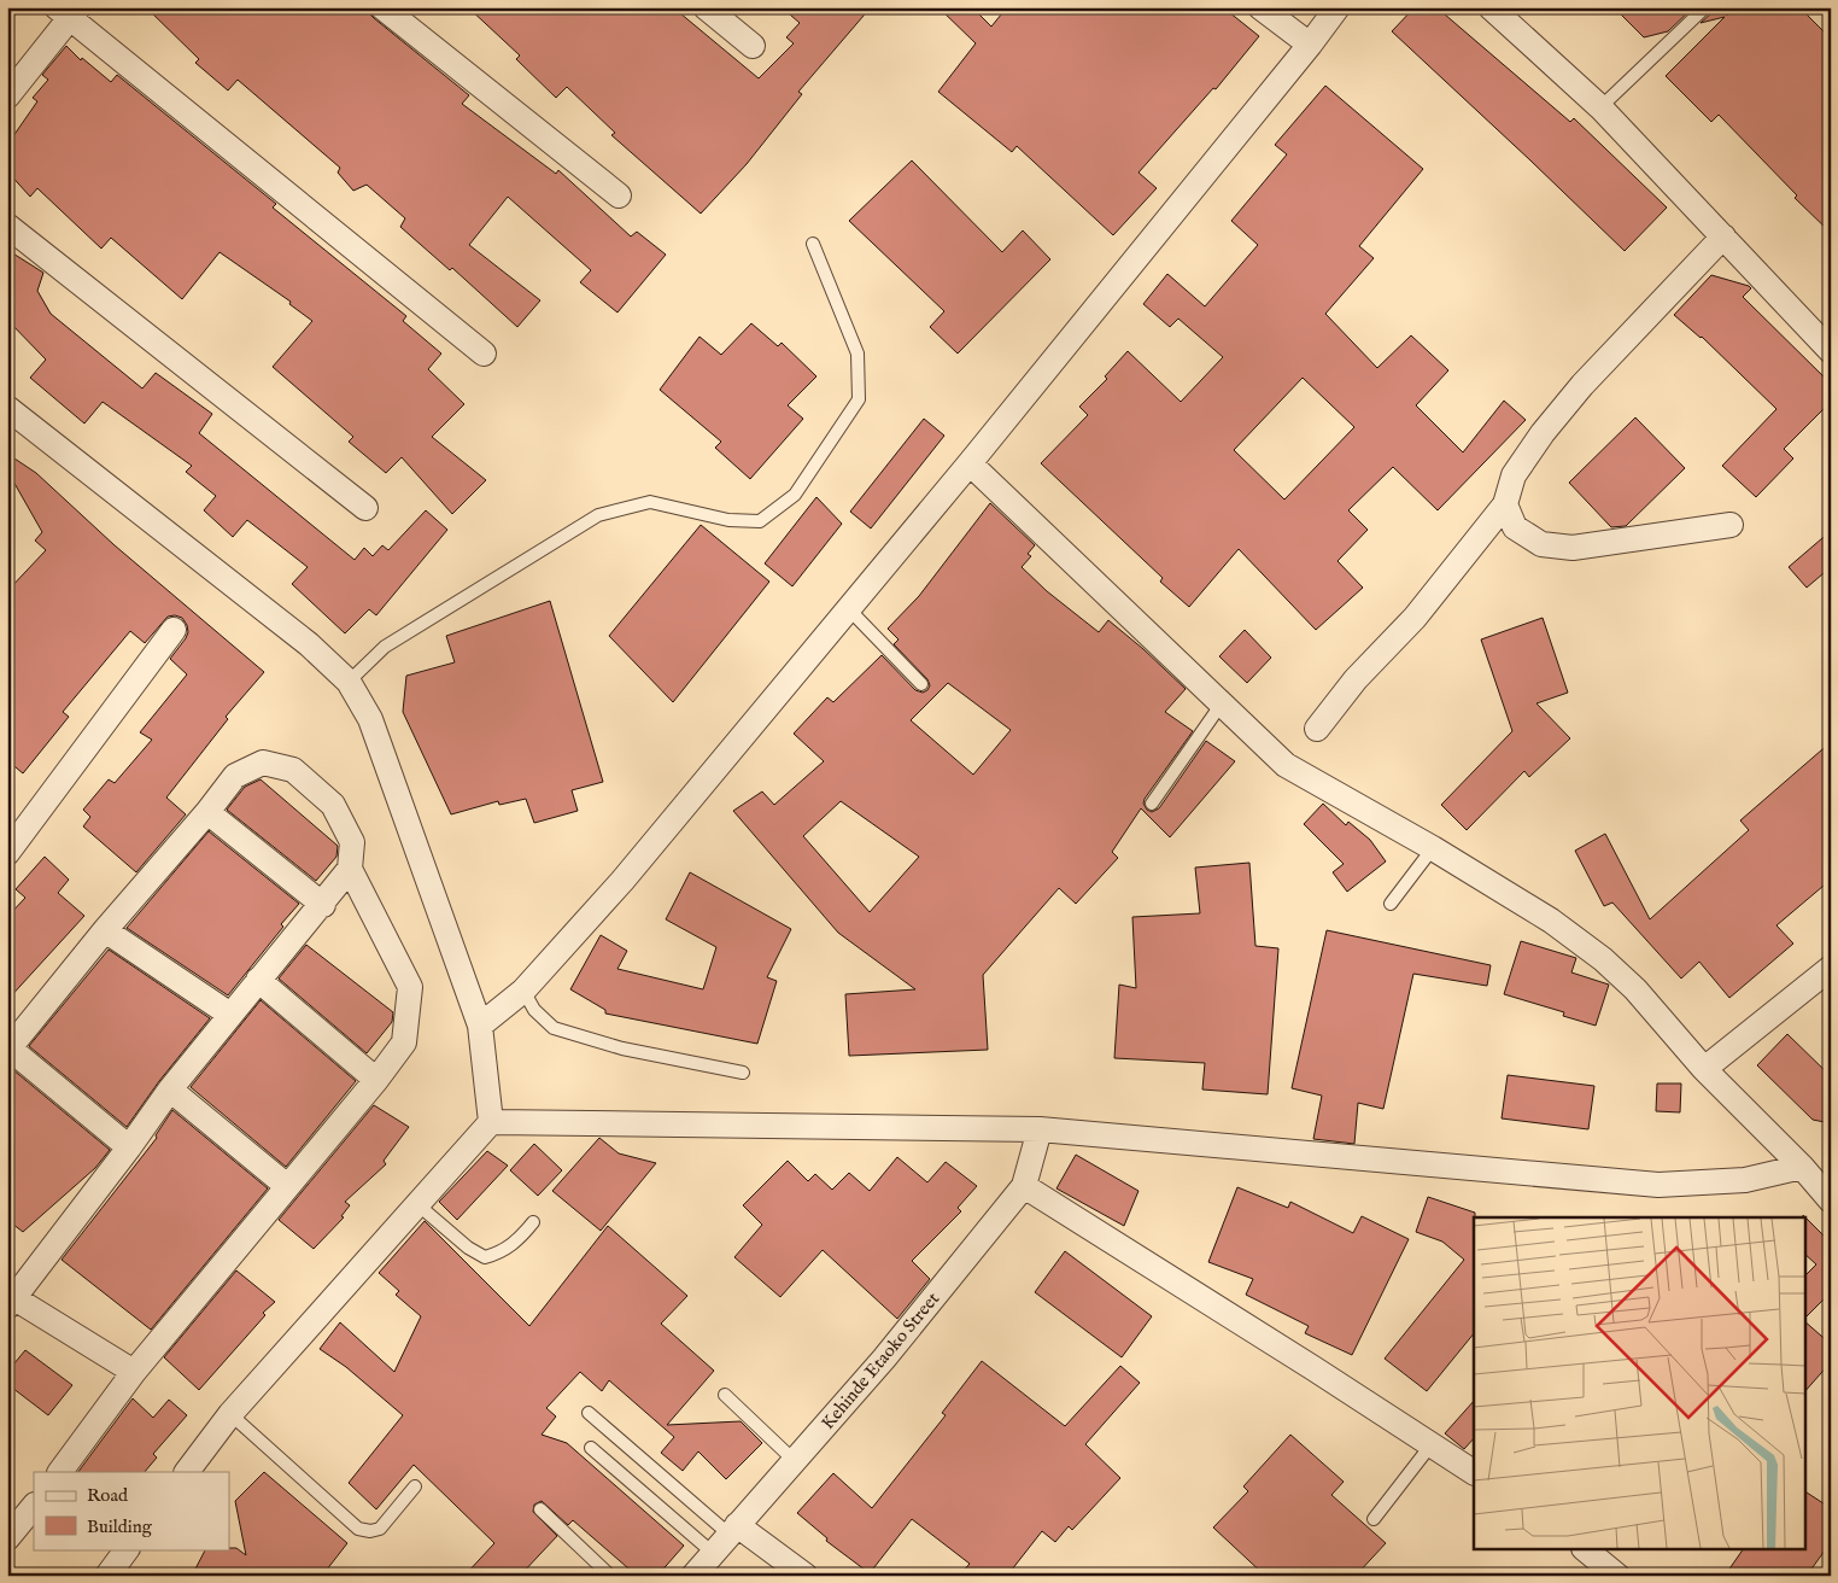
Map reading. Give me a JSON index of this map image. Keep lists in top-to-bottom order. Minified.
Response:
{"streets":{"street":["Kehinde Etaoko Street"]},"legend":["Road","Building"]}
